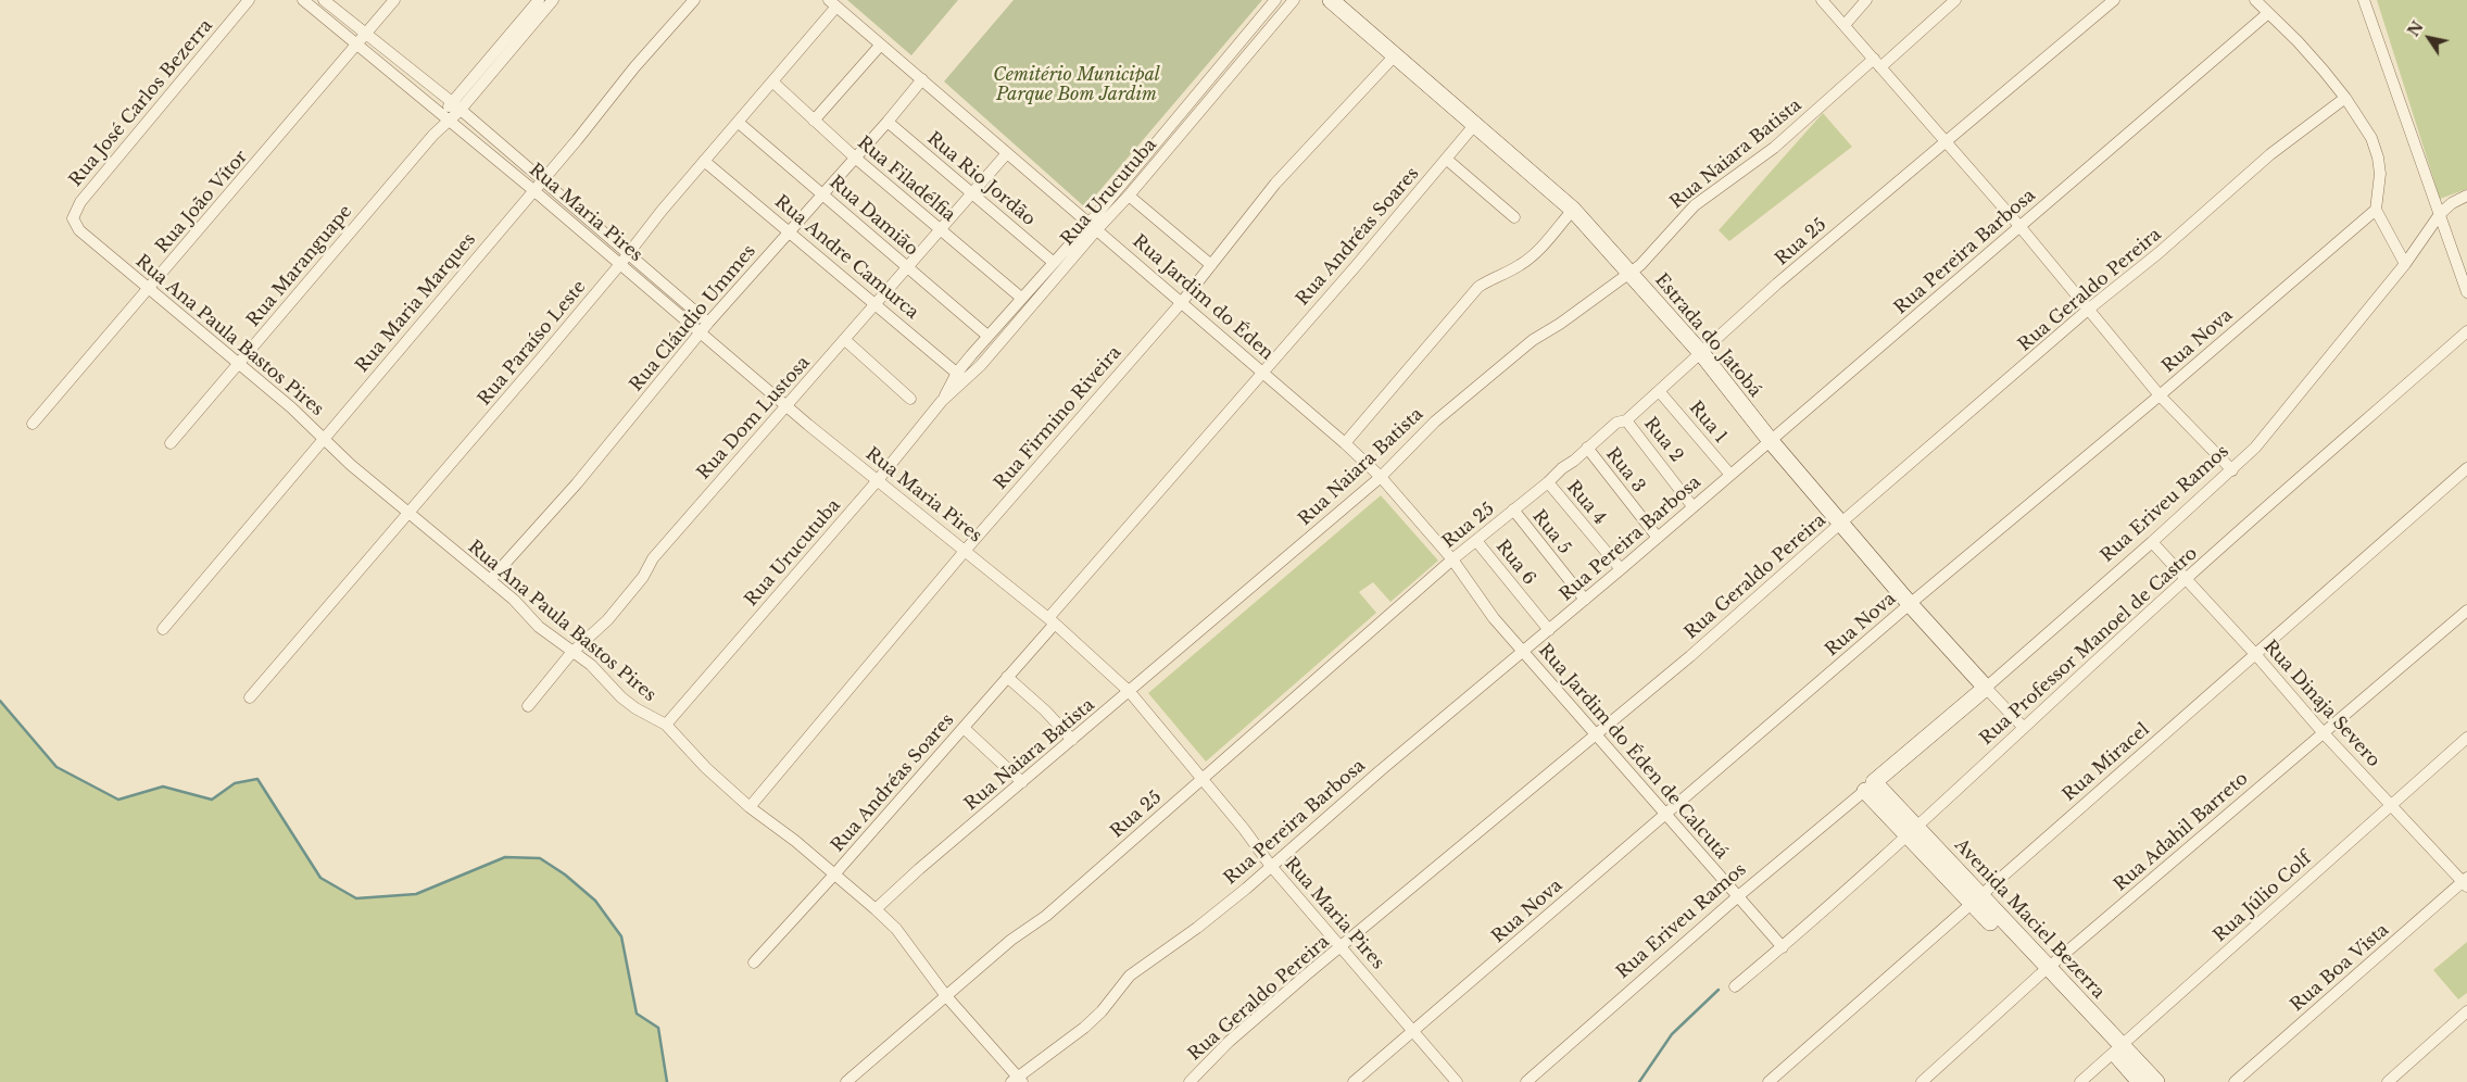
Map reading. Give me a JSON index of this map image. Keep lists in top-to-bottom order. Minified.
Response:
{"streets":{"street":["Rua José Carlos Bezerra","Rua Naiara Batista","Rua Filadélfia","Rua Rio Jordão","Rua Urucutuba","Rua João Vítor","Rua Maria Pires","Rua Damião","Rua Andréas Soares","Rua 25","Rua Pereira Barbosa","Rua Andre Camurca","Rua Maranguape","Rua Geraldo Pereira","Rua Jardim do Éden","Rua Maria Marques","Rua Cláudio Ummes","Rua Ana Paula Bastos Pires","Estrada do Jatobá","Rua Nova","Rua Paraíso Leste","Rua Dom Lustosa","Rua Firmino Riveira","Rua 1","Rua 2","Rua 3","Rua 4","Rua Eriveu Ramos","Rua 5","Rua 6","Rua Professor Manoel de Castro","Rua Dinaja Severo","Rua Jardim do Éden de Calcutá","Rua Miracel","Rua Adahil Barreto","Rua Júlio Colf","Avenida Maciel Bezerra","Rua Boa Vista"]},"crossings":[["Rua José Carlos Bezerra","Rua Ana Paula Bastos Pires"],["Rua Naiara Batista","Rua Maria Pires"],["Rua Naiara Batista","Rua Jardim do Éden"],["Rua Naiara Batista","Rua Ana Paula Bastos Pires"],["Rua Naiara Batista","Estrada do Jatobá"],["Rua Filadélfia","Rua Urucutuba"],["Rua Filadélfia","Rua Cláudio Ummes"],["Rua Filadélfia","Rua Paraíso Leste"],["Rua Filadélfia","Rua Dom Lustosa"],["Rua Rio Jordão","Rua Urucutuba"],["Rua Rio Jordão","Rua Cláudio Ummes"],["Rua Rio Jordão","Rua Dom Lustosa"],["Rua Urucutuba","Rua Maria Pires"],["Rua Urucutuba","Rua Damião"],["Rua Urucutuba","Rua Andre Camurca"],["Rua Urucutuba","Rua Jardim do Éden"],["Rua Urucutuba","Rua Ana Paula Bastos Pires"],["Rua João Vítor","Rua Maria Pires"],["Rua João Vítor","Rua Ana Paula Bastos Pires"],["Rua Maria Pires","Rua Andréas Soares"],["Rua Maria Pires","Rua 25"],["Rua Maria Pires","Rua Pereira Barbosa"],["Rua Maria Pires","Rua Maranguape"],["Rua Maria Pires","Rua Geraldo Pereira"],["Rua Maria Pires","Rua Maria Marques"],["Rua Maria Pires","Rua Cláudio Ummes"],["Rua Maria Pires","Rua Nova"],["Rua Maria Pires","Rua Paraíso Leste"],["Rua Maria Pires","Rua Dom Lustosa"],["Rua Maria Pires","Rua Firmino Riveira"],["Rua Damião","Rua Cláudio Ummes"],["Rua Damião","Rua Paraíso Leste"],["Rua Damião","Rua Dom Lustosa"],["Rua Andréas Soares","Rua Jardim do Éden"],["Rua Andréas Soares","Rua Ana Paula Bastos Pires"],["Rua Andréas Soares","Estrada do Jatobá"],["Rua 25","Rua Jardim do Éden"],["Rua 25","Rua Ana Paula Bastos Pires"],["Rua 25","Estrada do Jatobá"],["Rua 25","Rua 1"],["Rua 25","Rua 2"],["Rua 25","Rua 3"],["Rua 25","Rua 4"],["Rua 25","Rua 5"],["Rua 25","Rua 6"],["Rua Pereira Barbosa","Rua Jardim do Éden"],["Rua Pereira Barbosa","Rua Ana Paula Bastos Pires"],["Rua Pereira Barbosa","Estrada do Jatobá"],["Rua Pereira Barbosa","Rua 1"],["Rua Pereira Barbosa","Rua 2"],["Rua Pereira Barbosa","Rua 3"],["Rua Pereira Barbosa","Rua 4"],["Rua Pereira Barbosa","Rua 5"],["Rua Pereira Barbosa","Rua 6"],["Rua Pereira Barbosa","Rua Jardim do Éden de Calcutá"],["Rua Andre Camurca","Rua Cláudio Ummes"],["Rua Andre Camurca","Rua Paraíso Leste"],["Rua Andre Camurca","Rua Dom Lustosa"],["Rua Maranguape","Rua Ana Paula Bastos Pires"],["Rua Geraldo Pereira","Estrada do Jatobá"],["Rua Geraldo Pereira","Rua Jardim do Éden de Calcutá"],["Rua Jardim do Éden","Rua Cláudio Ummes"],["Rua Jardim do Éden","Rua Paraíso Leste"],["Rua Jardim do Éden","Rua Dom Lustosa"],["Rua Jardim do Éden","Rua Firmino Riveira"],["Rua Jardim do Éden","Rua Jardim do Éden de Calcutá"],["Rua Maria Marques","Rua Ana Paula Bastos Pires"],["Rua Cláudio Ummes","Rua Ana Paula Bastos Pires"],["Rua Ana Paula Bastos Pires","Rua Paraíso Leste"],["Rua Ana Paula Bastos Pires","Rua Dom Lustosa"],["Rua Ana Paula Bastos Pires","Rua Firmino Riveira"],["Estrada do Jatobá","Rua Nova"],["Estrada do Jatobá","Rua Firmino Riveira"],["Estrada do Jatobá","Rua Eriveu Ramos"],["Estrada do Jatobá","Rua Professor Manoel de Castro"],["Rua Nova","Rua Jardim do Éden de Calcutá"],["Rua Eriveu Ramos","Rua Dinaja Severo"],["Rua Eriveu Ramos","Rua Jardim do Éden de Calcutá"],["Rua Eriveu Ramos","Avenida Maciel Bezerra"],["Rua Professor Manoel de Castro","Rua Dinaja Severo"],["Rua Professor Manoel de Castro","Rua Jardim do Éden de Calcutá"],["Rua Professor Manoel de Castro","Avenida Maciel Bezerra"],["Rua Dinaja Severo","Rua Miracel"],["Rua Dinaja Severo","Rua Adahil Barreto"],["Rua Dinaja Severo","Rua Júlio Colf"],["Rua Dinaja Severo","Rua Boa Vista"],["Rua Miracel","Avenida Maciel Bezerra"],["Rua Adahil Barreto","Avenida Maciel Bezerra"],["Rua Júlio Colf","Avenida Maciel Bezerra"]],"parks":["Cemitério Municipal Parque Bom Jardim"],"north":"top left"}
